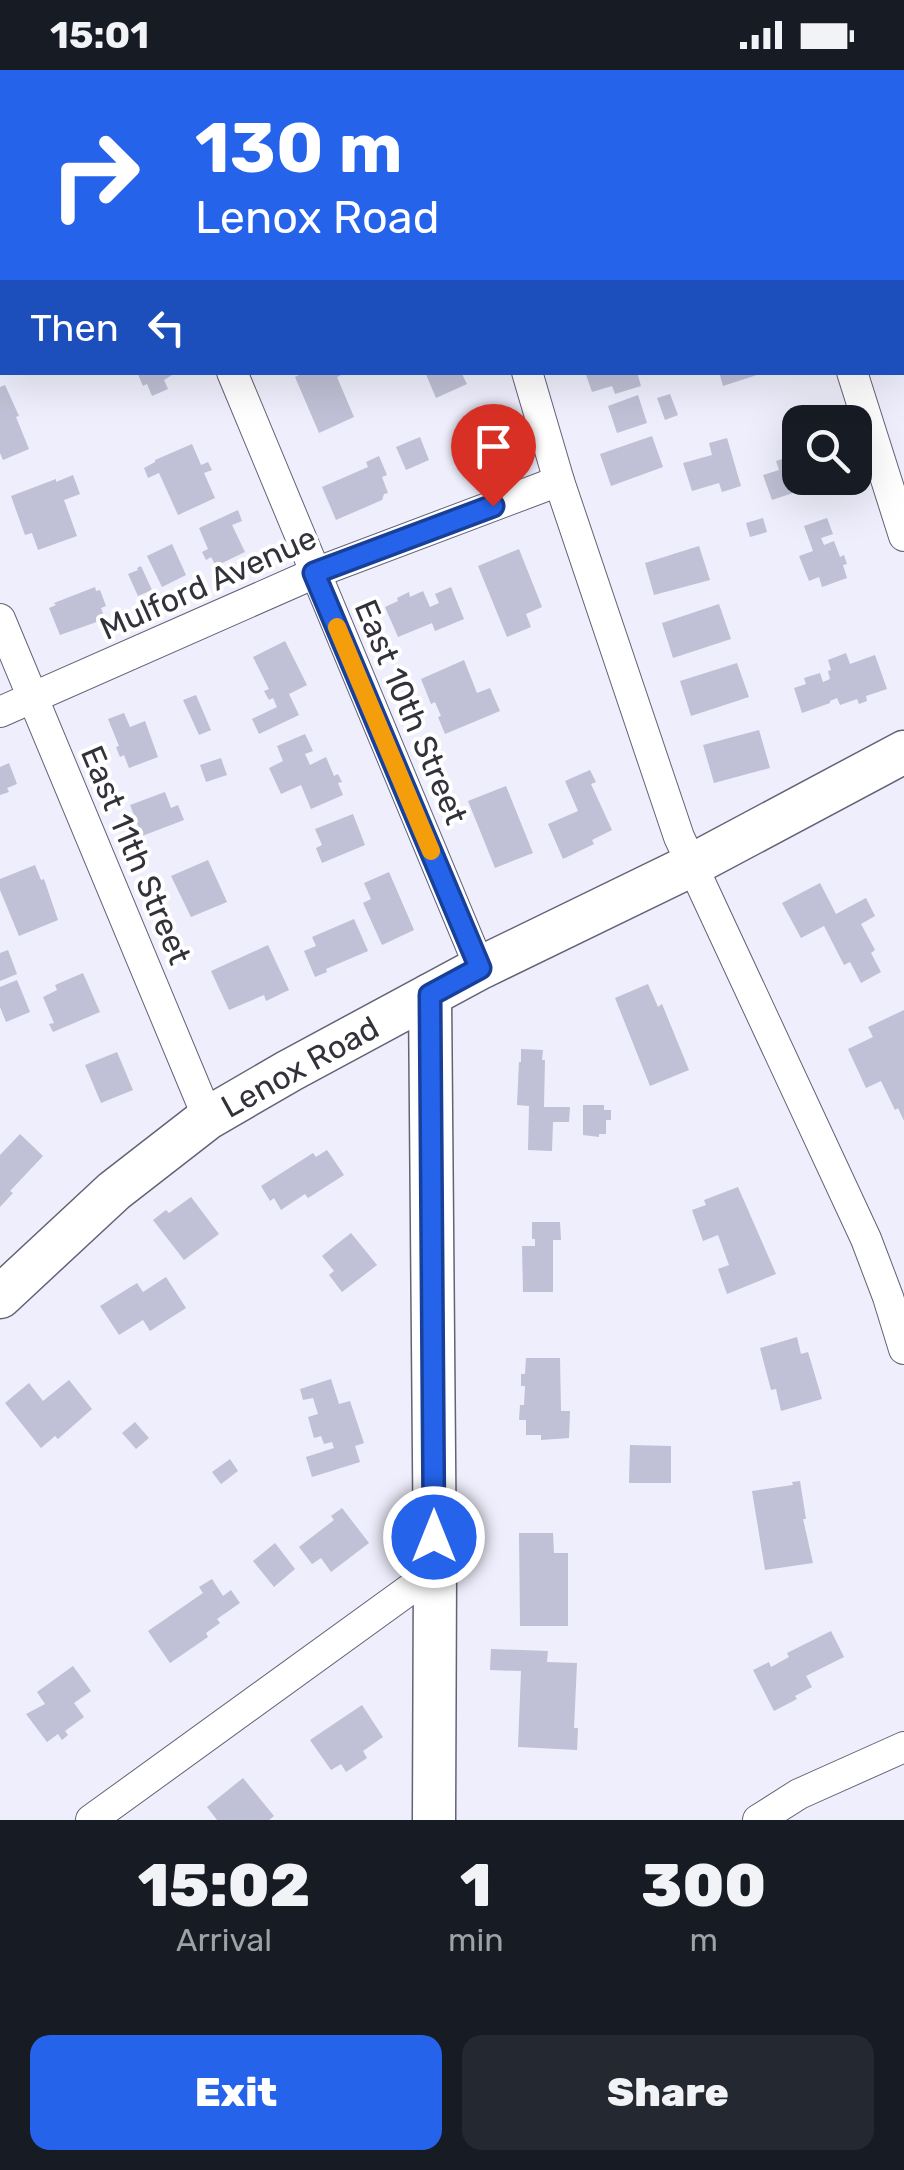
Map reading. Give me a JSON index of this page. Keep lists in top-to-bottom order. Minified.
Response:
{"streets":{"street":["Mulford Avenue","East 10th Street","East 11th Street","Lenox Road"]},"crossings":[["Mulford Avenue","East 10th Street"],["Mulford Avenue","East 11th Street"],["East 10th Street","Lenox Road"],["East 11th Street","Lenox Road"]],"page":{"status":"15:01","turn":["130 m","Lenox Road"],"then":"Then","eta":["15:02","Arrival","1","min","300","m"],"buttons":["Exit","Share"]}}
